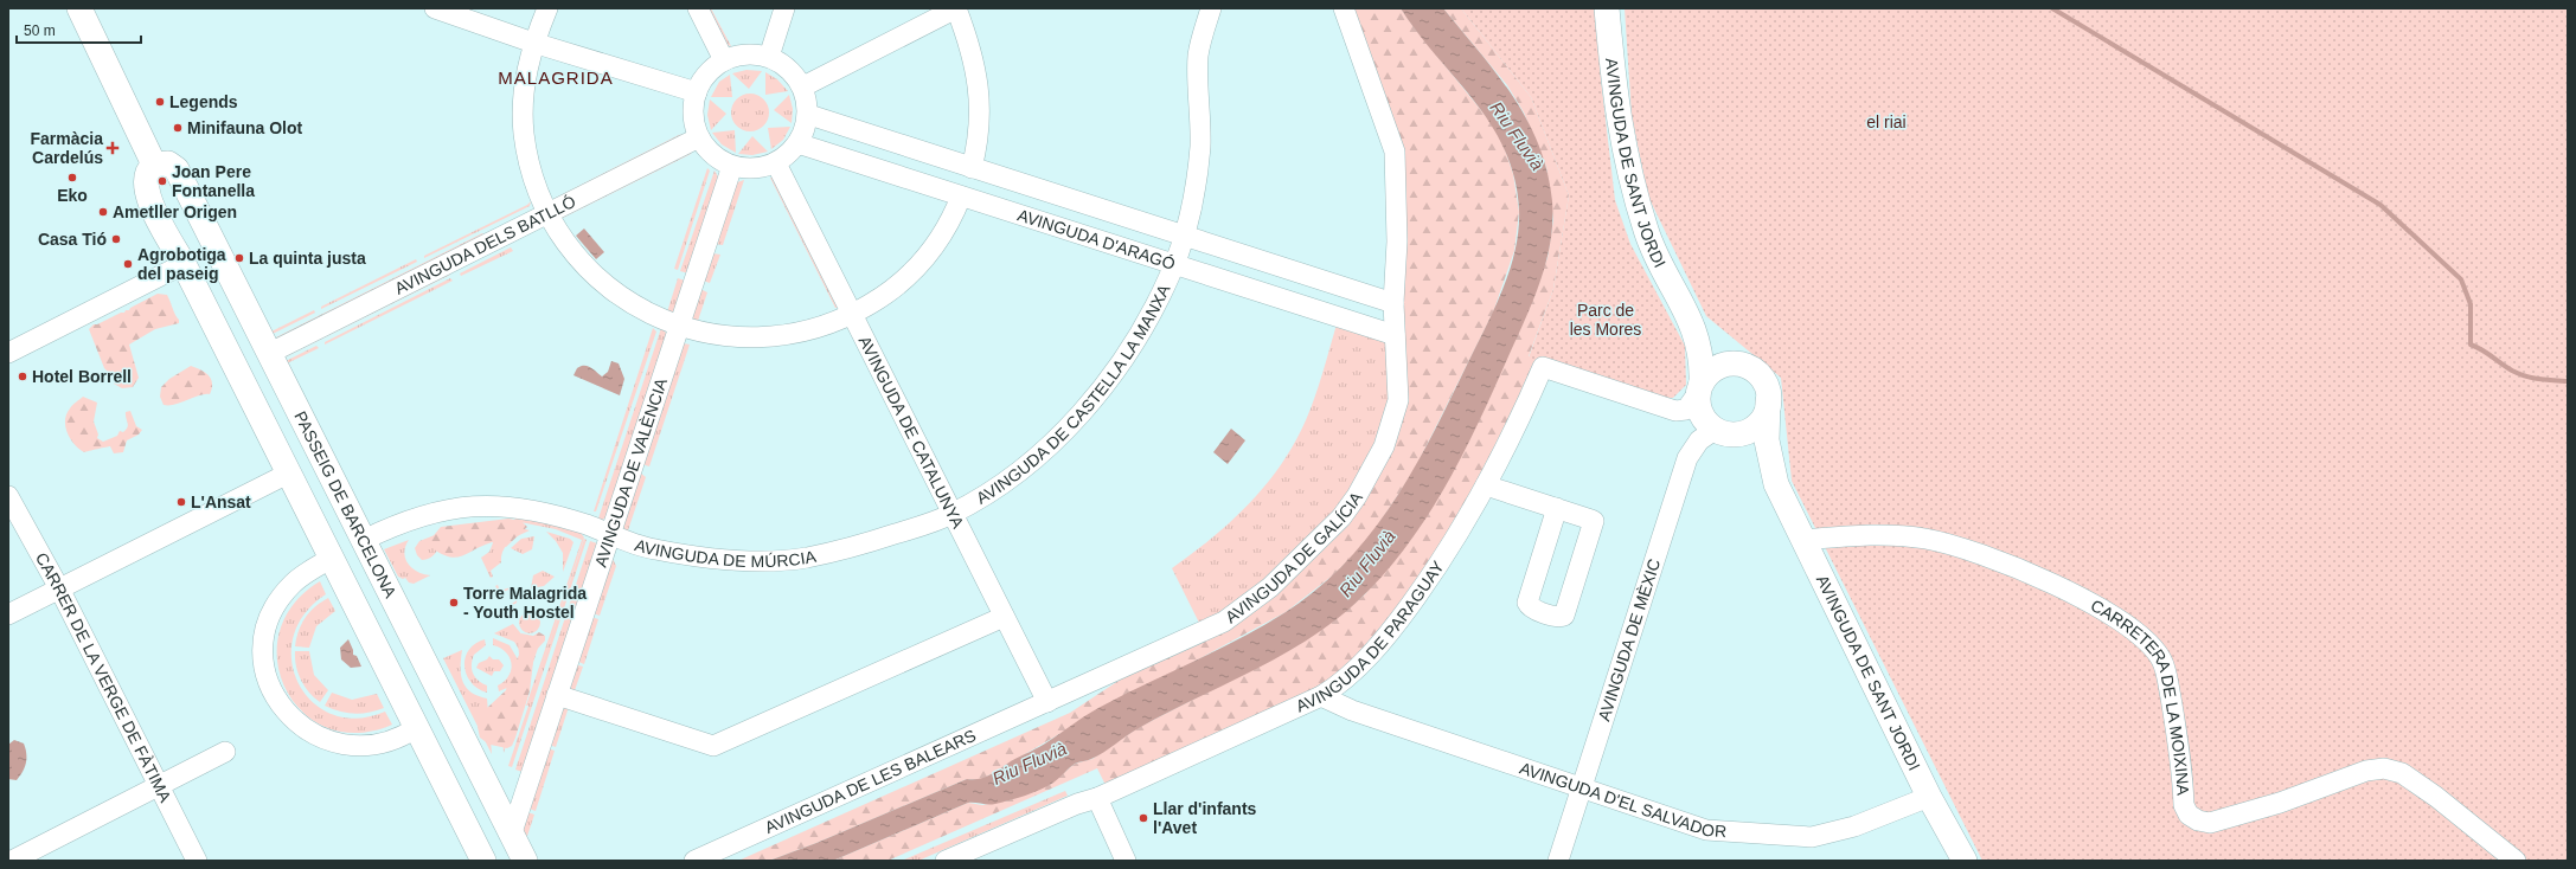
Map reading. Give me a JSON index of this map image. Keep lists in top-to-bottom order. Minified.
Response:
{"streets":{"main road":["AVINGUDA DE SANT JORDI","PASSEIG DE BARCELONA"],"street":["AVINGUDA D'ARAGÓ","AVINGUDA DELS BATLLÓ","AVINGUDA DE CASTELLA LA MANXA","AVINGUDA DE CATALUNYA","AVINGUDA DE VALÈNCIA","AVINGUDA DE MÚRCIA","AVINGUDA DE GALÍCIA","AVINGUDA DE PARAGUAY","AVINGUDA DE MÈXIC","CARRER DE LA VERGE DE FÀTIMA","CARRETERA DE LA MOIXINA","AVINGUDA DE LES BALEARS","AVINGUDA D'EL SALVADOR"]},"crossings":[["AVINGUDA DE SANT JORDI","AVINGUDA DE PARAGUAY"],["AVINGUDA DE SANT JORDI","AVINGUDA DE MÈXIC"],["AVINGUDA DE SANT JORDI","CARRETERA DE LA MOIXINA"],["AVINGUDA DE SANT JORDI","AVINGUDA D'EL SALVADOR"],["AVINGUDA D'ARAGÓ","AVINGUDA DELS BATLLÓ"],["AVINGUDA D'ARAGÓ","AVINGUDA DE CASTELLA LA MANXA"],["AVINGUDA D'ARAGÓ","AVINGUDA DE CATALUNYA"],["AVINGUDA D'ARAGÓ","AVINGUDA DE VALÈNCIA"],["AVINGUDA D'ARAGÓ","AVINGUDA DE GALÍCIA"],["AVINGUDA DELS BATLLÓ","AVINGUDA DE CATALUNYA"],["AVINGUDA DELS BATLLÓ","AVINGUDA DE VALÈNCIA"],["AVINGUDA DELS BATLLÓ","PASSEIG DE BARCELONA"],["AVINGUDA DE CASTELLA LA MANXA","AVINGUDA DE CATALUNYA"],["AVINGUDA DE CASTELLA LA MANXA","AVINGUDA DE MÚRCIA"],["AVINGUDA DE CATALUNYA","AVINGUDA DE VALÈNCIA"],["AVINGUDA DE CATALUNYA","AVINGUDA DE MÚRCIA"],["AVINGUDA DE CATALUNYA","AVINGUDA DE GALÍCIA"],["AVINGUDA DE CATALUNYA","AVINGUDA DE LES BALEARS"],["AVINGUDA DE VALÈNCIA","PASSEIG DE BARCELONA"],["AVINGUDA DE VALÈNCIA","AVINGUDA DE MÚRCIA"],["PASSEIG DE BARCELONA","AVINGUDA DE MÚRCIA"],["AVINGUDA DE GALÍCIA","AVINGUDA DE LES BALEARS"],["AVINGUDA DE PARAGUAY","AVINGUDA DE MÈXIC"],["AVINGUDA DE PARAGUAY","AVINGUDA D'EL SALVADOR"],["AVINGUDA DE MÈXIC","AVINGUDA D'EL SALVADOR"]],"districts":["MALAGRIDA"],"water":["Riu Fluvià"],"parks":["el riai","Parc de les Mores"],"places":{"other":["Legends","Minifauna Olot","Eko","Joan Pere Fontanella","Ametller Origen","Casa Tió","La quinta justa","Agrobotiga del paseig","Hotel Borrell","L'Ansat","Torre Malagrida - Youth Hostel","Llar d'infants l'Avet"],"health":["Farmàcia Cardelús"]},"scale_bar":"50 m"}
